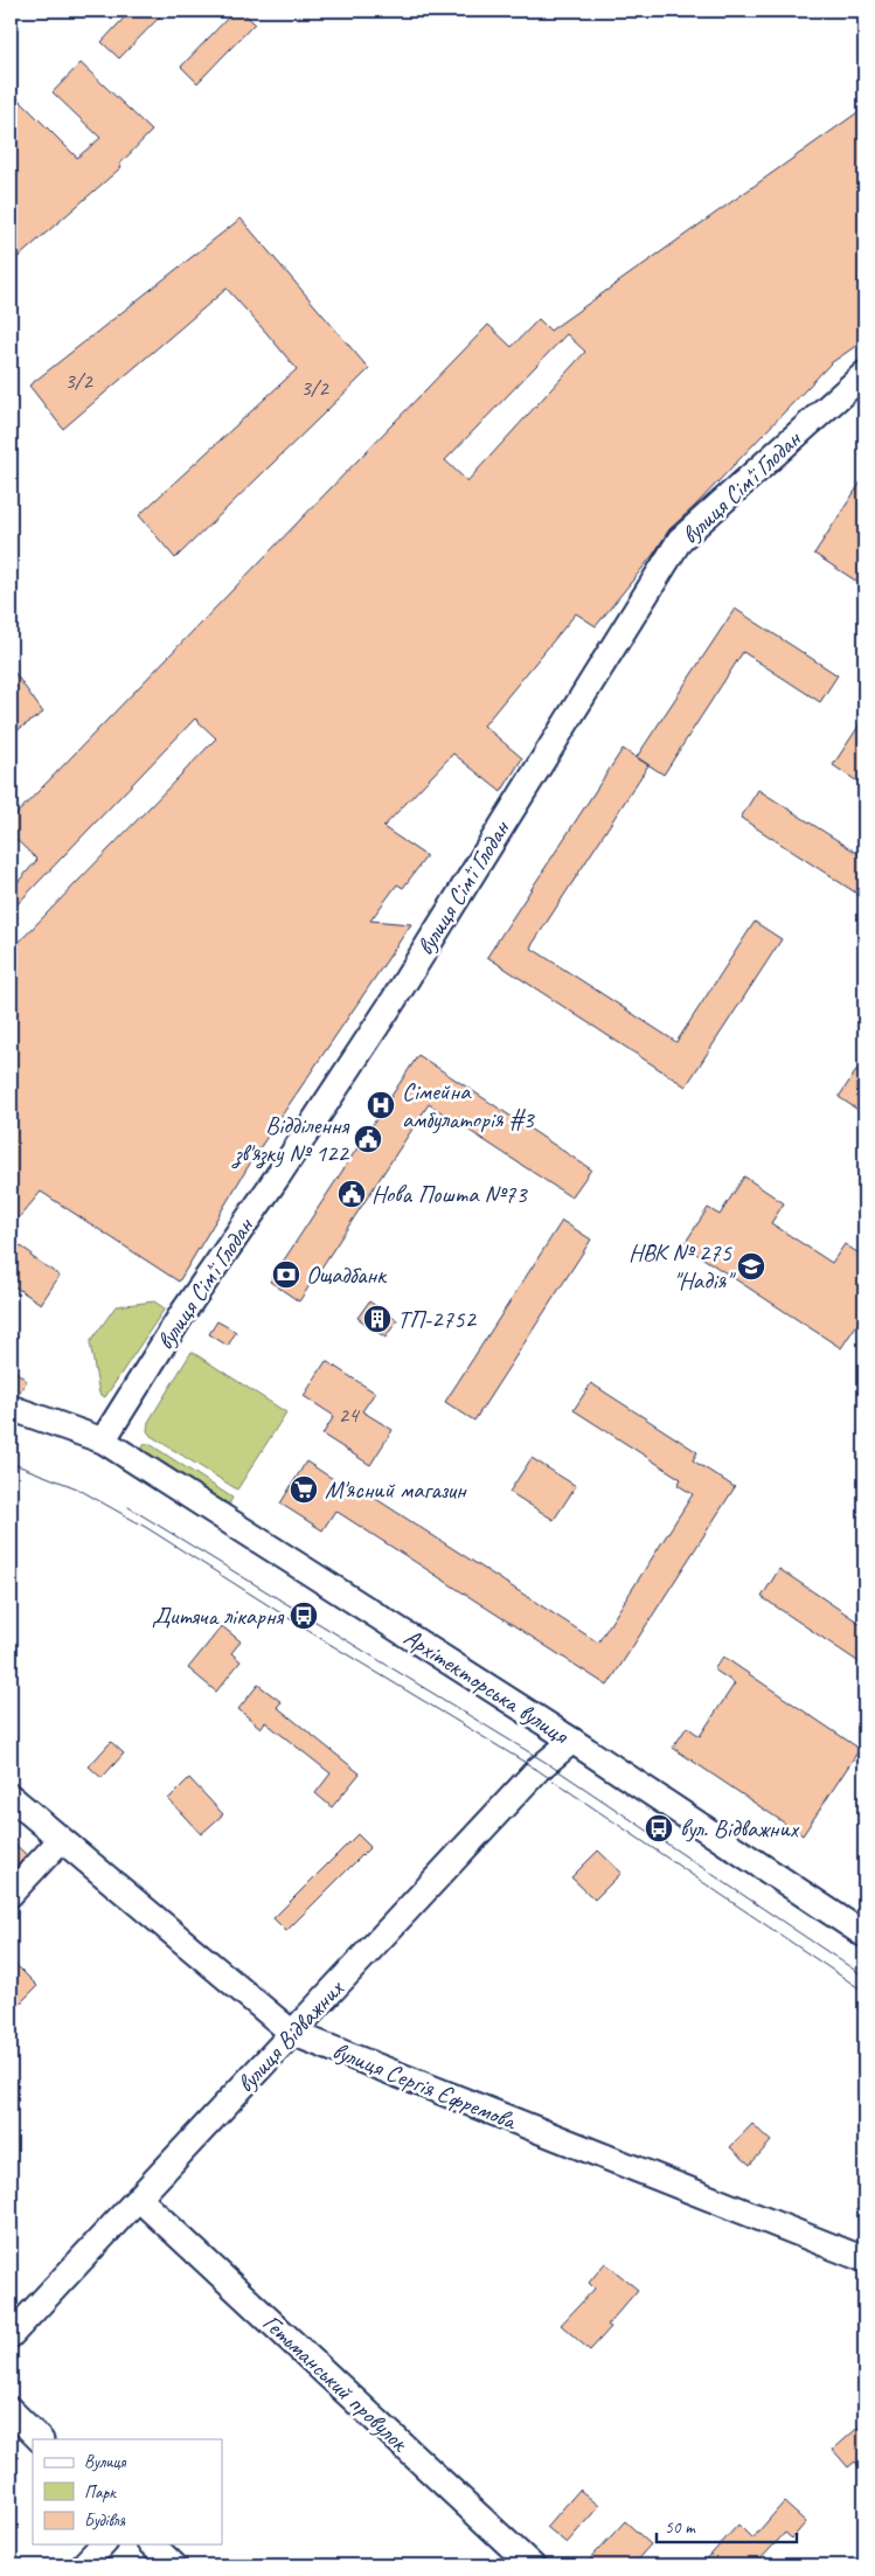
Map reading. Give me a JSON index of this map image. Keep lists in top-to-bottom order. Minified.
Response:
{"streets":{"street":["вулиця Сім'ї Глодан","Архітекторська вулиця","вулиця Відважних","вулиця Сергія Єфремова","Гетьманський провулок"]},"crossings":[["вулиця Сім'ї Глодан","Архітекторська вулиця"],["Архітекторська вулиця","вулиця Відважних"],["вулиця Відважних","вулиця Сергія Єфремова"],["вулиця Відважних","Гетьманський провулок"]],"places":{"hospital":["Сімейна амбулаторія #3"],"public building":["Відділення зв'язку № 122","Нова Пошта №73"],"school or university":["НВК № 275 \"Надія\""],"bank":["Ощадбанк"],"building":["ТП-2752"],"supermarket":["М'ясний магазин"],"bus stop":["Дитяча лікарня","вул. Відважних"]},"house_numbers":["3/2","3/2","24"],"legend":["Вулиця","Парк","Будівля"],"scale_bar":"50 m"}
